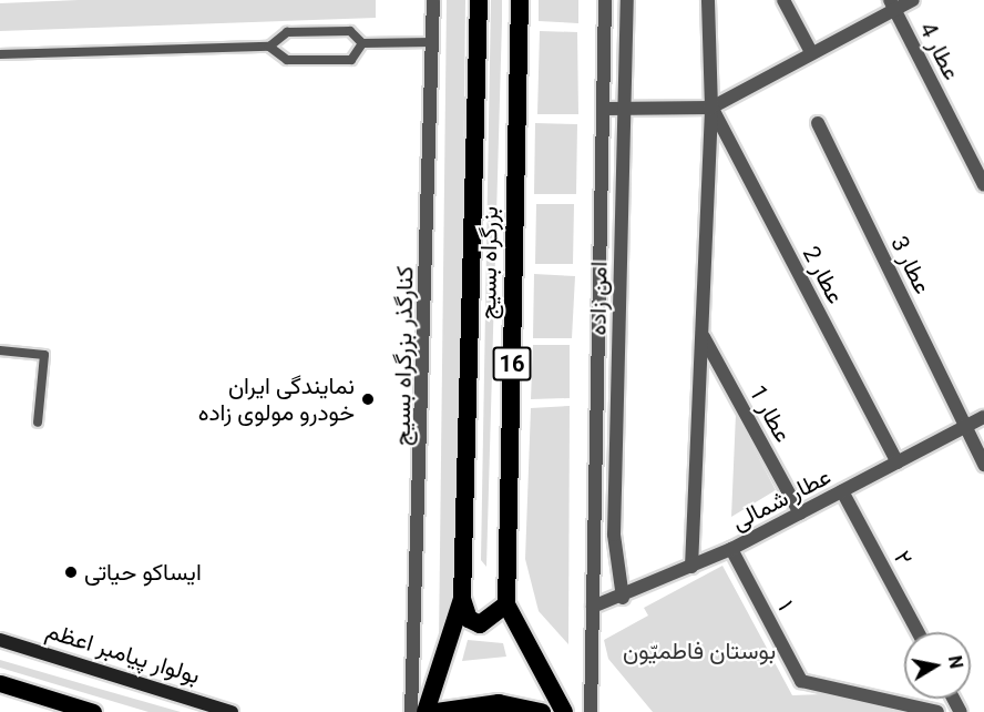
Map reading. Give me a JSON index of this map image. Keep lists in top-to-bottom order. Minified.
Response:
{"streets":{"highway":["بزرگراه بسیج","16"],"main road":["بولوار پیامبر اعظم"],"street":["عطار 4","عطار 3","عطار 2","امن زاده","کنارگذر بزرگراه بسیج","عطار 1","عطار شمالی","۲","۱"]},"crossings":[["عطار 3","عطار شمالی"],["عطار 2","عطار شمالی"],["امن زاده","عطار شمالی"],["عطار 1","عطار شمالی"],["عطار شمالی","۲"],["عطار شمالی","۱"]],"parks":["بوستان فاطمیّون"],"places":["نمایندگی ایران خودرو مولوی زاده","ایساکو حیاتی"],"north":"right"}
